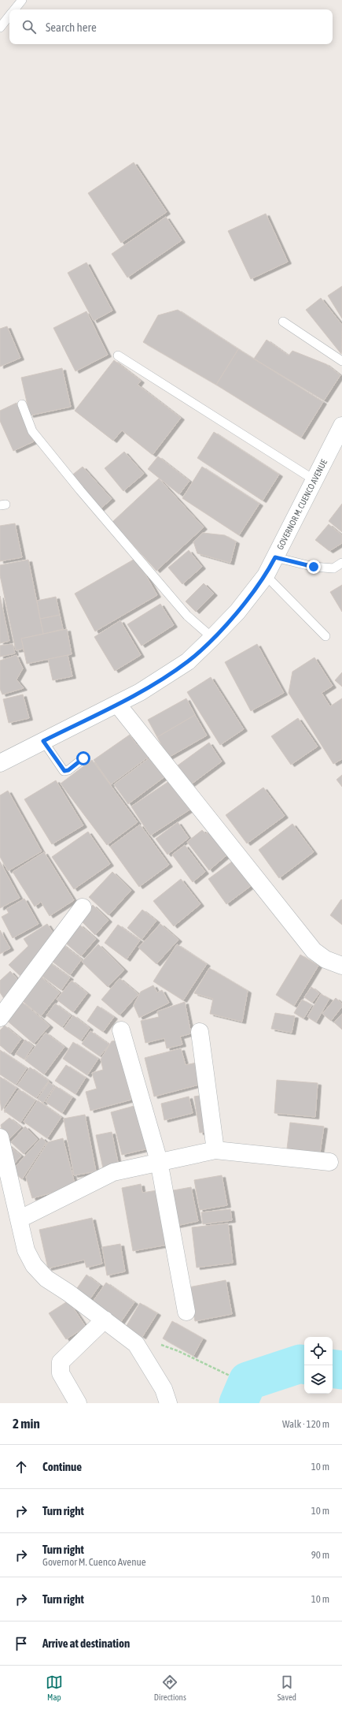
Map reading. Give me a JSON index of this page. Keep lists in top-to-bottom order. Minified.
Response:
{"streets":{"street":["GOVERNOR M. CUENCO AVENUE"]},"page":{"search":"Search here","heading":["2 min","Walk · 120 m"],"list":[["Continue","10 m"],["Turn right","10 m"],["Turn right","Governor M. Cuenco Avenue","90 m"],["Turn right","10 m"],"Arrive at destination"],"nav":["Map","Directions","Saved"]}}
